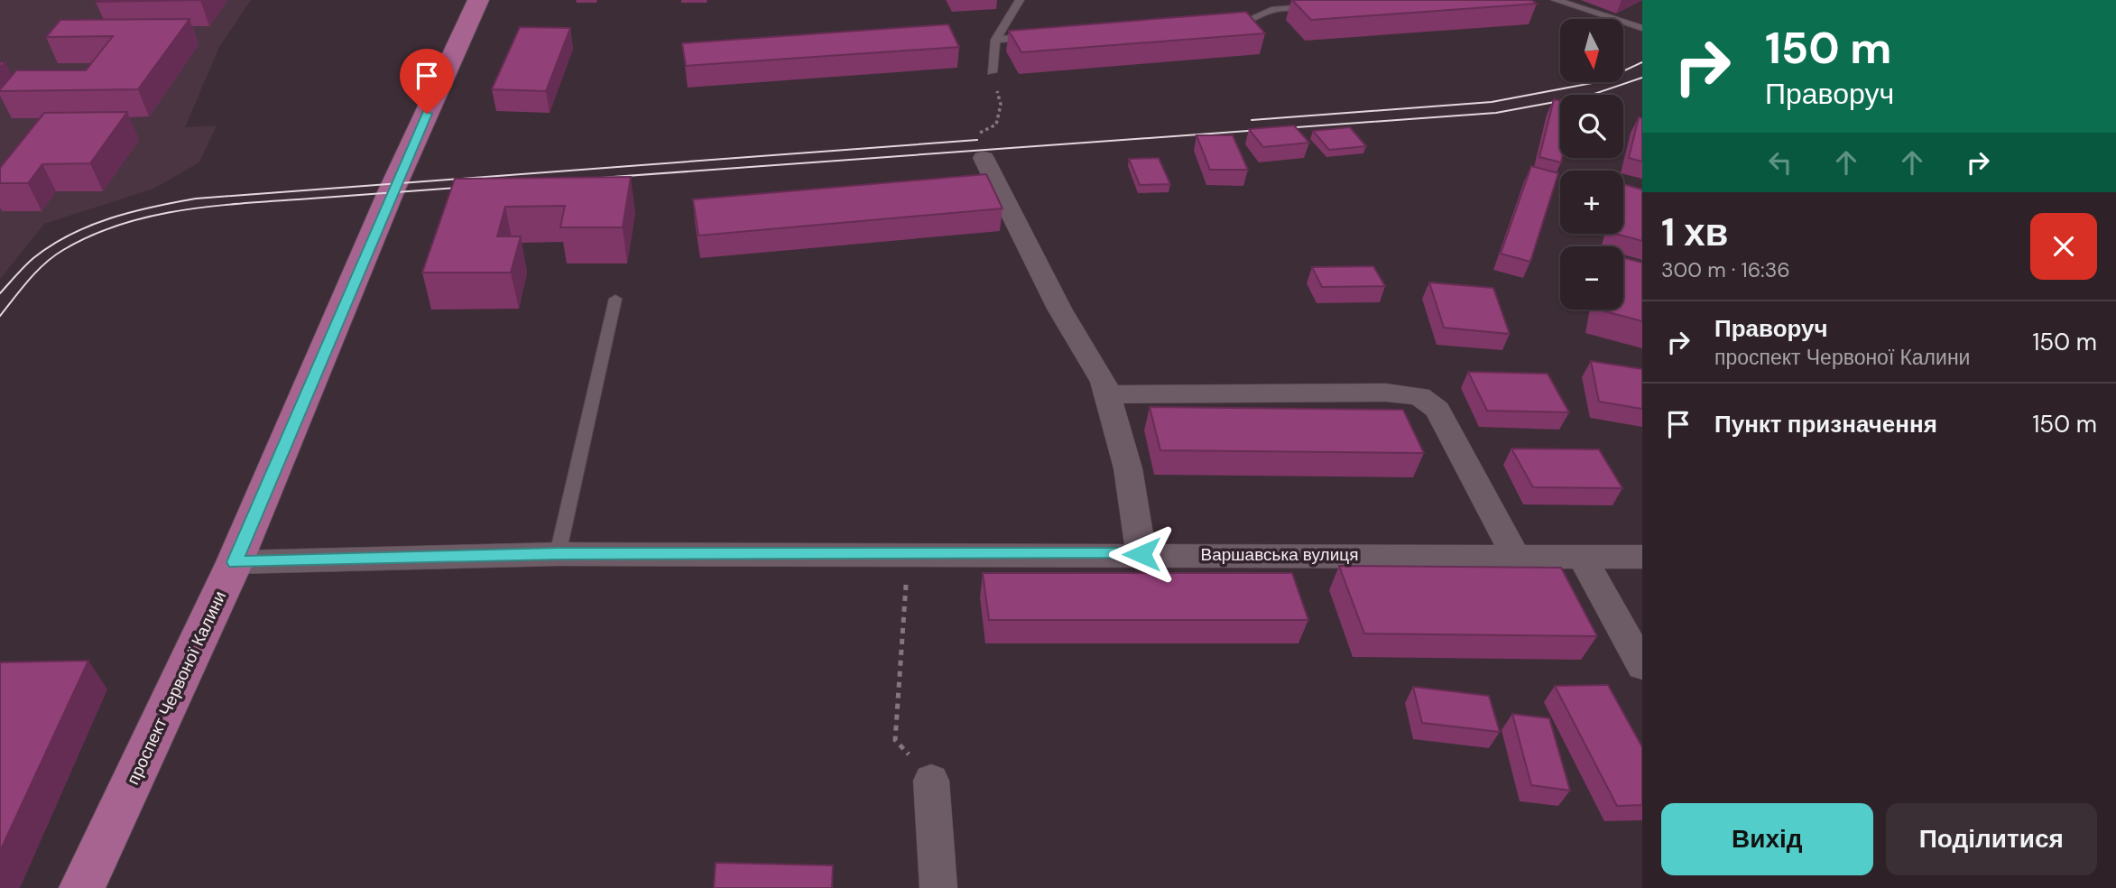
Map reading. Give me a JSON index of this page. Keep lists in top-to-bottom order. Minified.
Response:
{"streets":{"main road":["проспект Червоної Калини"],"street":["Варшавська вулиця"]},"crossings":[["Варшавська вулиця","проспект Червоної Калини"]],"north":"bottom","page":{"turn":["150 m","Праворуч"],"map_buttons":["+","−"],"heading":["1 хв","300 m · 16:36"],"list":[{"name":"Праворуч","note":"проспект Червоної Калини","value":"150 m"},{"name":"Пункт призначення","value":"150 m"}],"buttons":["Вихід","Поділитися"]}}
